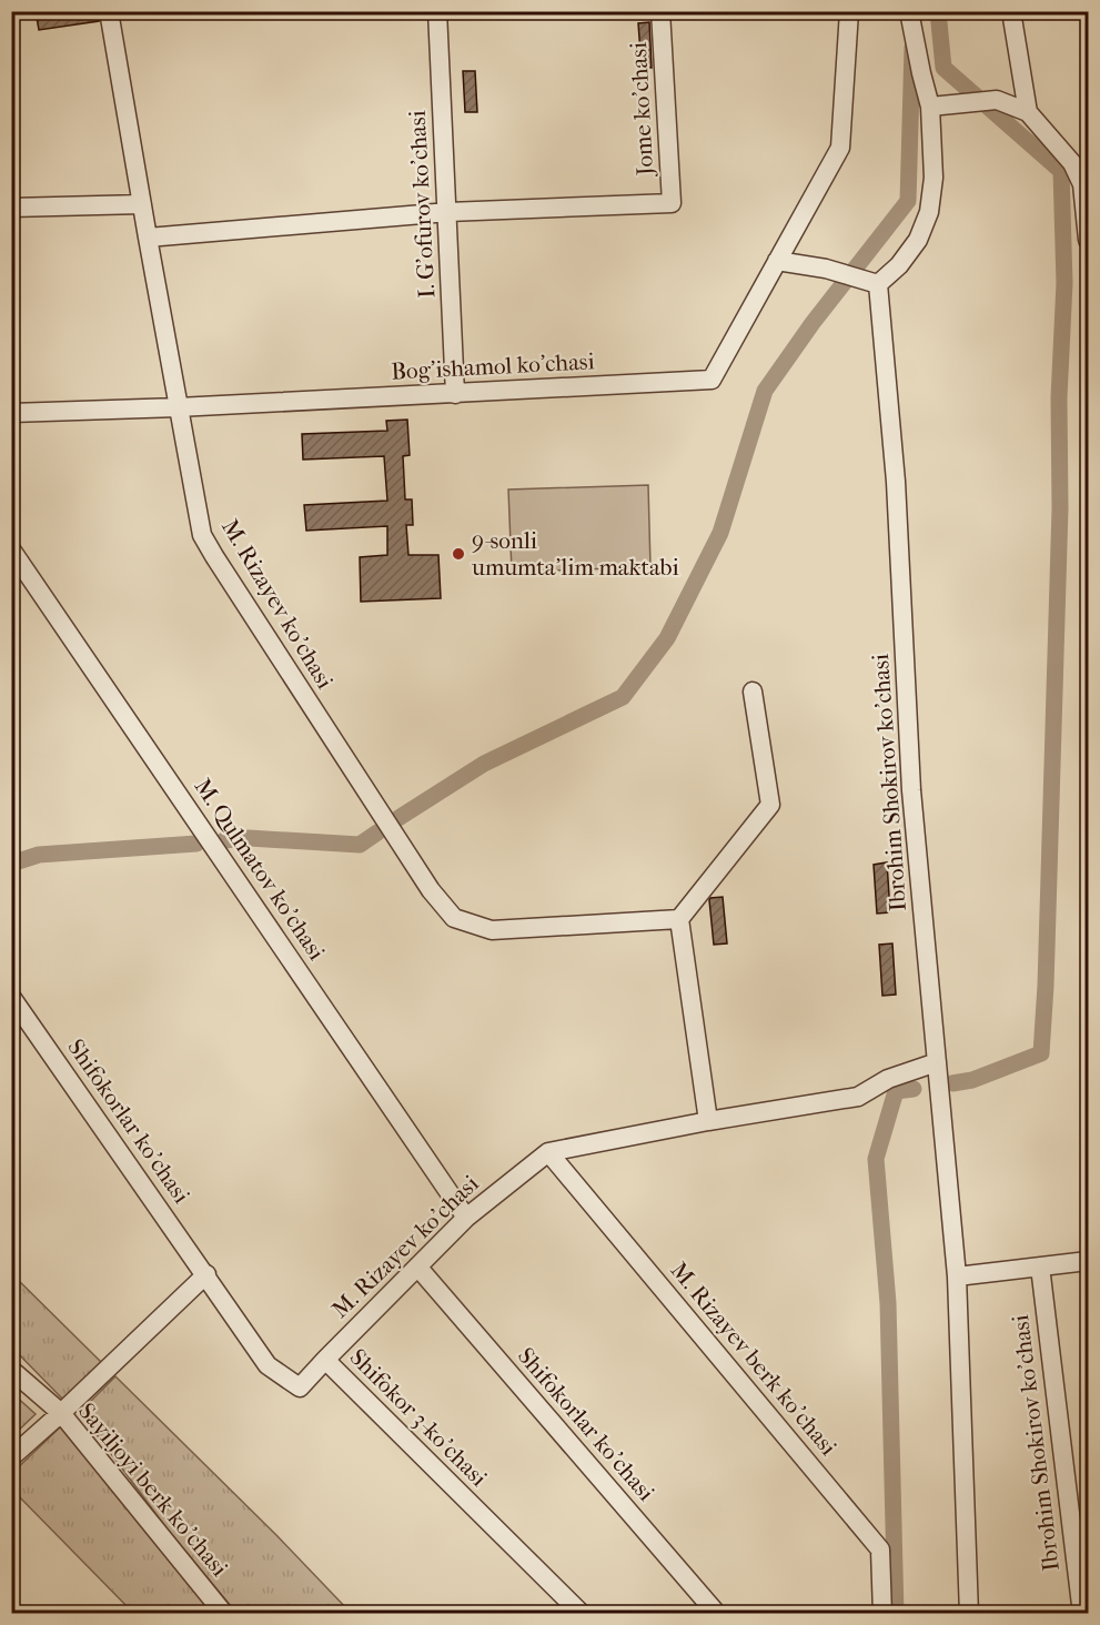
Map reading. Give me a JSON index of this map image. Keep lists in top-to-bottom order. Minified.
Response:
{"streets":{"street":["Jome ko'chasi","I. G'ofurov ko'chasi","Bog'ishamol ko'chasi","M. Rizayev ko'chasi","Ibrohim Shokirov ko'chasi","M. Qulmatov ko'chasi","Shifokorlar ko'chasi","M. Rizayev berk ko'chasi","Shifokor 3-ko'chasi","Sayiljoyi berk ko'chasi"]},"crossings":[["Jome ko'chasi","I. G'ofurov ko'chasi"],["I. G'ofurov ko'chasi","Bog'ishamol ko'chasi"],["Bog'ishamol ko'chasi","M. Rizayev ko'chasi"],["M. Rizayev ko'chasi","Ibrohim Shokirov ko'chasi"],["M. Rizayev ko'chasi","M. Qulmatov ko'chasi"],["M. Rizayev ko'chasi","Shifokorlar ko'chasi"],["M. Rizayev ko'chasi","M. Rizayev berk ko'chasi"],["M. Rizayev ko'chasi","Shifokor 3-ko'chasi"],["Shifokorlar ko'chasi","Shifokor 3-ko'chasi"]],"places":["9-sonli umumta'lim maktabi"]}
